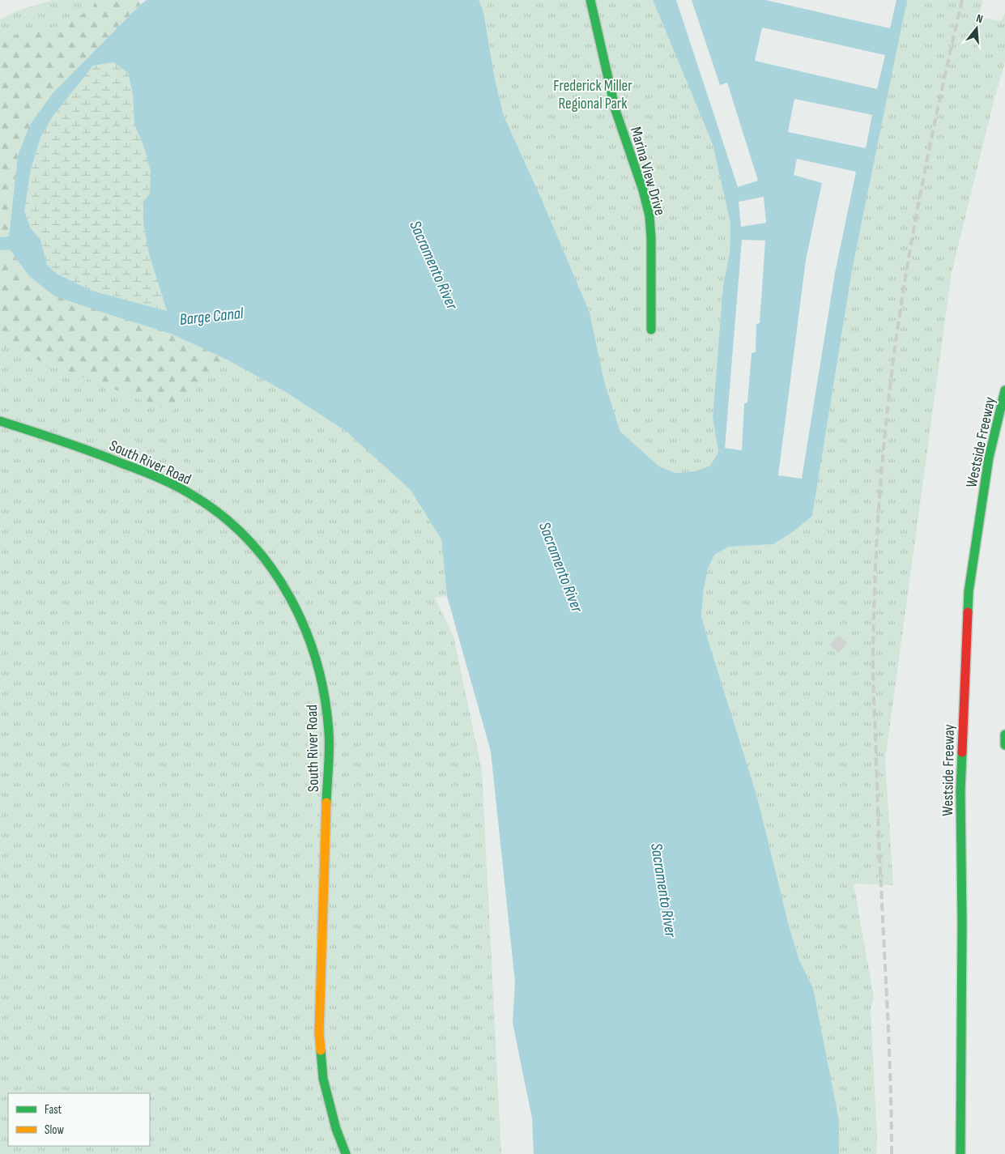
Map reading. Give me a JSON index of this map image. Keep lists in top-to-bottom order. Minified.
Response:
{"streets":{"main road":["Marina View Drive","Westside Freeway","South River Road"]},"water":["Sacramento River","Barge Canal"],"parks":["Frederick Miller Regional Park"],"legend":["Fast","Slow"],"north":"top"}
